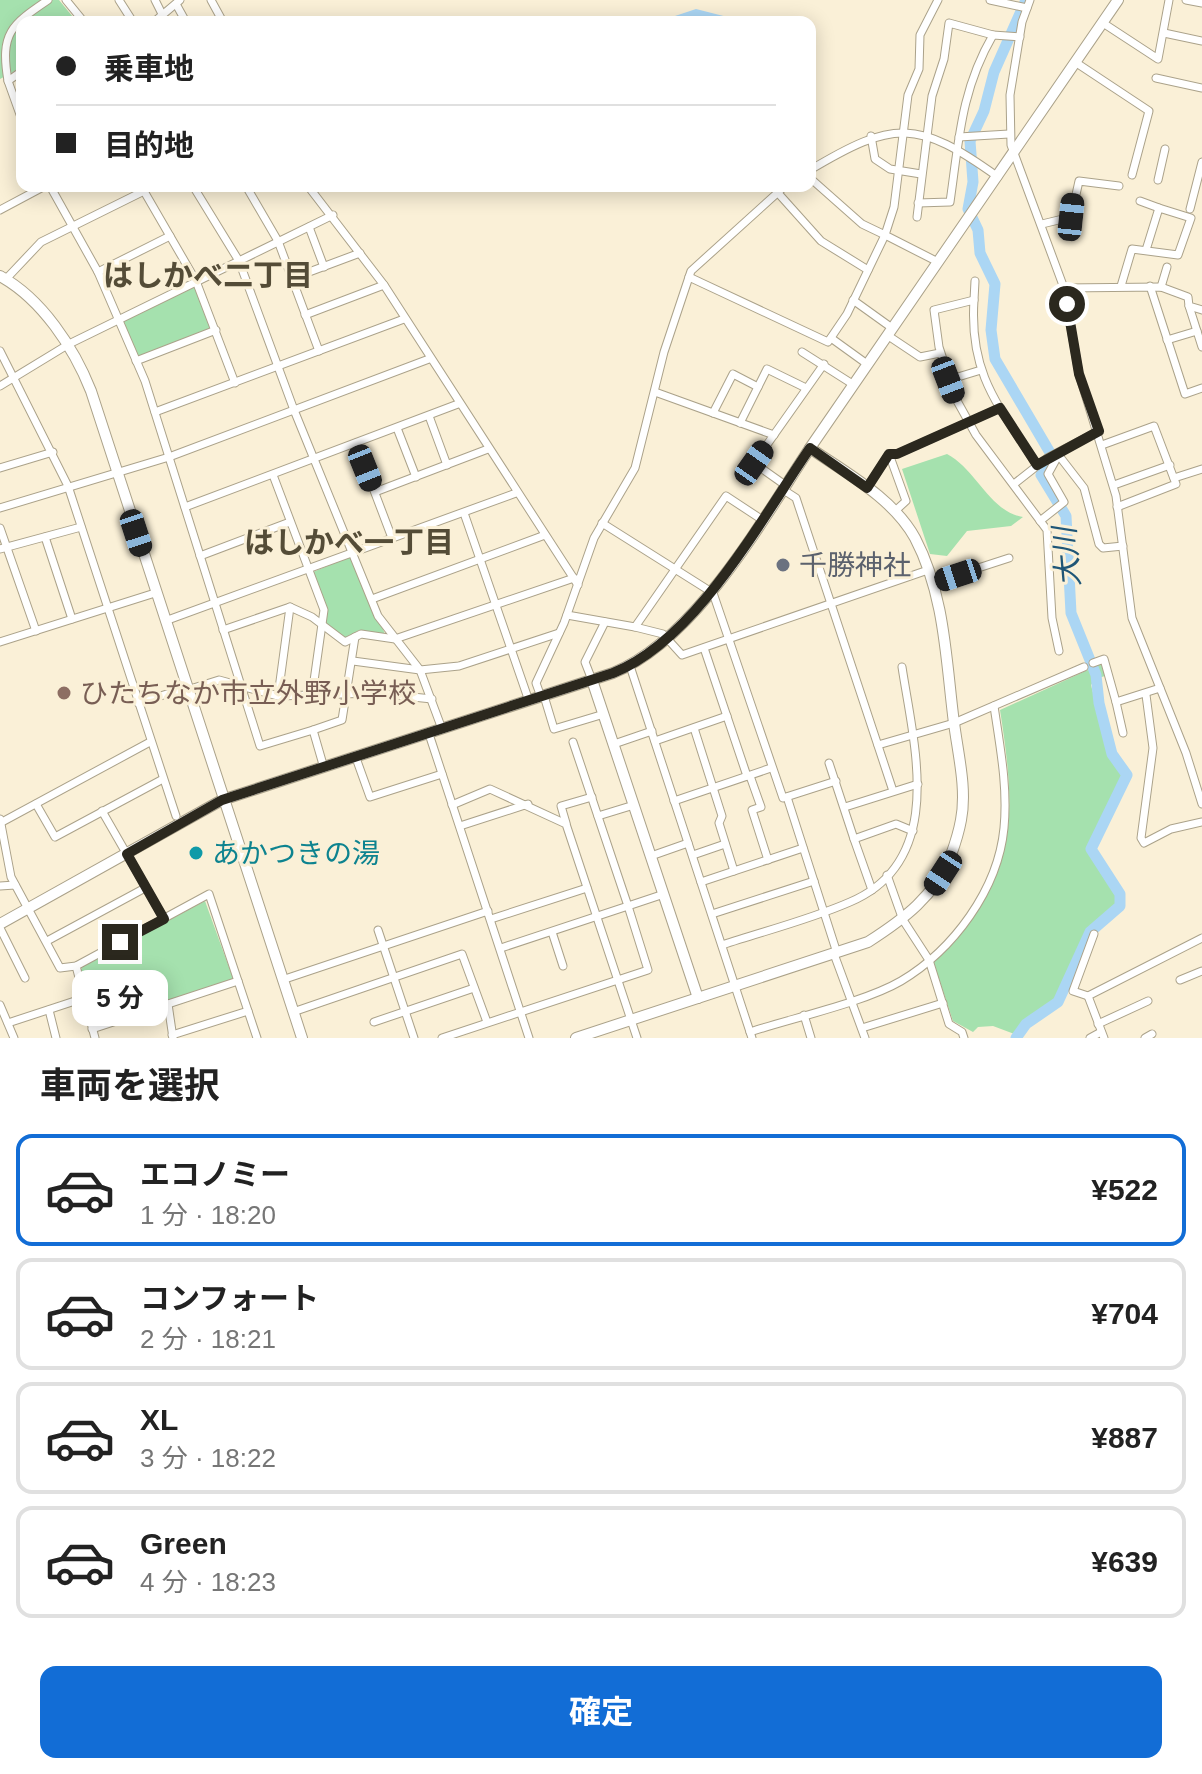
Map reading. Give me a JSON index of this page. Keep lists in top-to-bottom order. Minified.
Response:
{"districts":["はしかべ二丁目","はしかべ一丁目"],"water":["大川"],"places":["千勝神社","ひたちなか市立外野小学校","あかつきの湯"],"page":{"banner":["乗車地","目的地"],"bubble":"5 分","heading":"車両を選択","list":[{"name":"エコノミー","note":"1 分 · 18:20","value":"¥522"},{"name":"コンフォート","note":"2 分 · 18:21","value":"¥704"},{"name":"XL","note":"3 分 · 18:22","value":"¥887"},{"name":"Green","note":"4 分 · 18:23","value":"¥639"}],"buttons":"確定"}}
